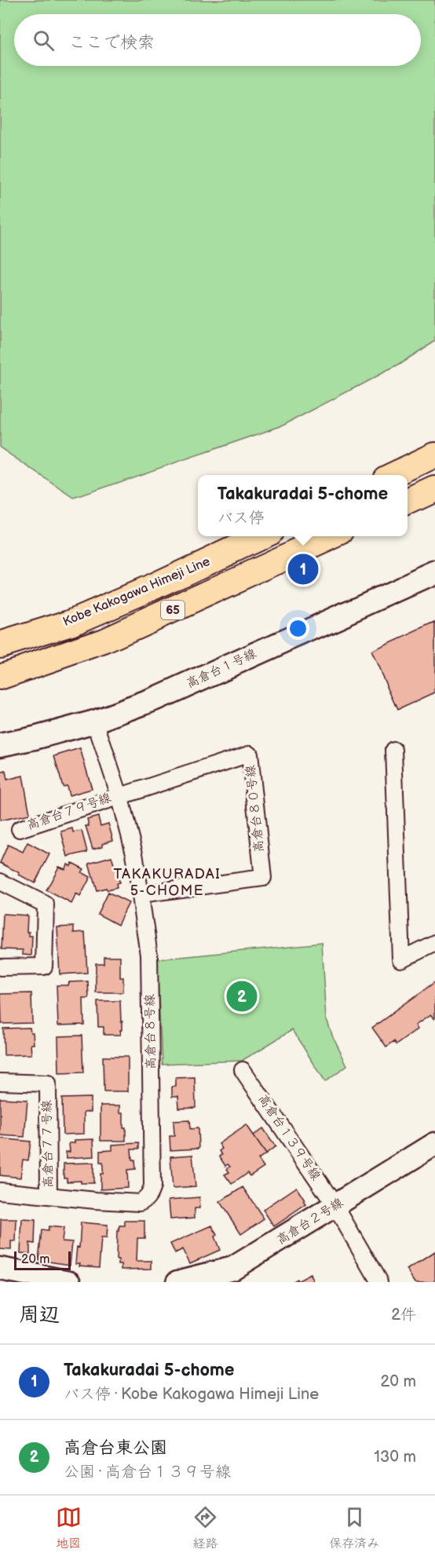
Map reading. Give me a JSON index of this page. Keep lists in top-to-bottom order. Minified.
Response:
{"streets":{"main road":["Kobe Kakogawa Himeji Line","65"],"street":["高倉台１号線","高倉台８０号線","高倉台７９号線","高倉台８号線","高倉台１３９号線","高倉台７７号線","高倉台２号線"]},"crossings":[["高倉台１号線","高倉台８号線"],["高倉台８０号線","高倉台７９号線"],["高倉台８０号線","高倉台８号線"],["高倉台７９号線","高倉台８号線"],["高倉台８号線","高倉台７７号線"],["高倉台１３９号線","高倉台２号線"]],"districts":["TAKAKURADAI 5-CHOME"],"scale_bar":"20 m","page":{"search":"ここで検索","popup":["Takakuradai 5-chome","バス停"],"pins":["1","2"],"scale":"20 m","heading":["周辺","2件"],"list":[{"mark":"1","name":"Takakuradai 5-chome","note":"バス停 · Kobe Kakogawa Himeji Line","value":"20 m"},{"mark":"2","name":"高倉台東公園","note":"公園 · 高倉台１３９号線","value":"130 m"}],"nav":["地図","経路","保存済み"]}}
